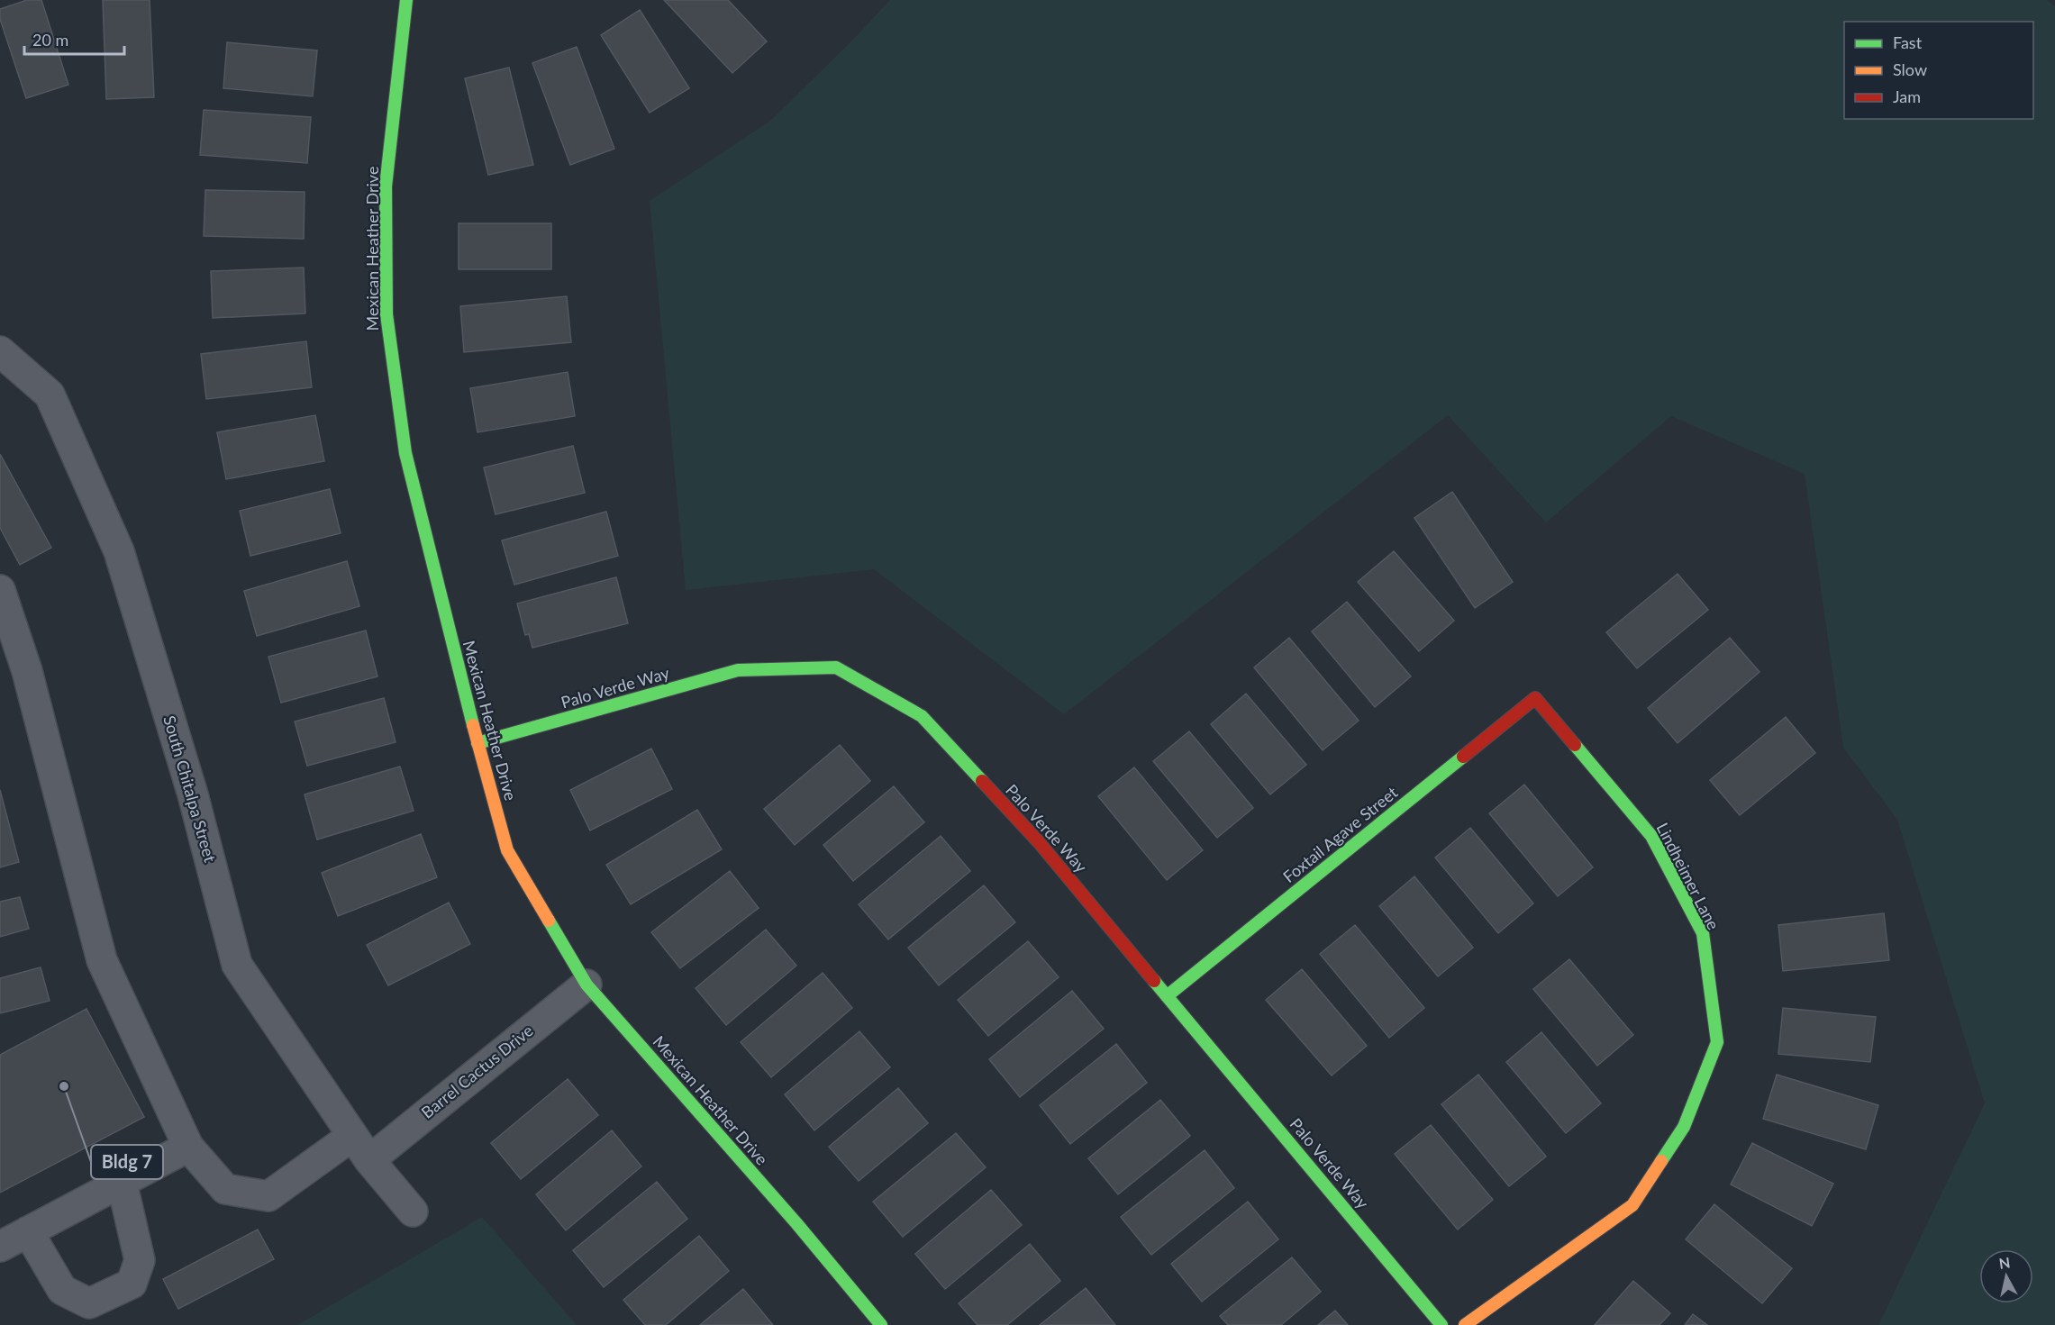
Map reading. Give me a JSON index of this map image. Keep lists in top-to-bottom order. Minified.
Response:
{"streets":{"street":["Mexican Heather Drive","Palo Verde Way","South Chitalpa Street","Foxtail Agave Street","Lindheimer Lane","Barrel Cactus Drive"]},"crossings":[["Mexican Heather Drive","Palo Verde Way"],["Mexican Heather Drive","Barrel Cactus Drive"],["Palo Verde Way","Foxtail Agave Street"],["South Chitalpa Street","Barrel Cactus Drive"],["Foxtail Agave Street","Lindheimer Lane"]],"places":["Bldg 7"],"legend":["Fast","Slow","Jam"],"scale_bar":"20 m","north":"top"}
